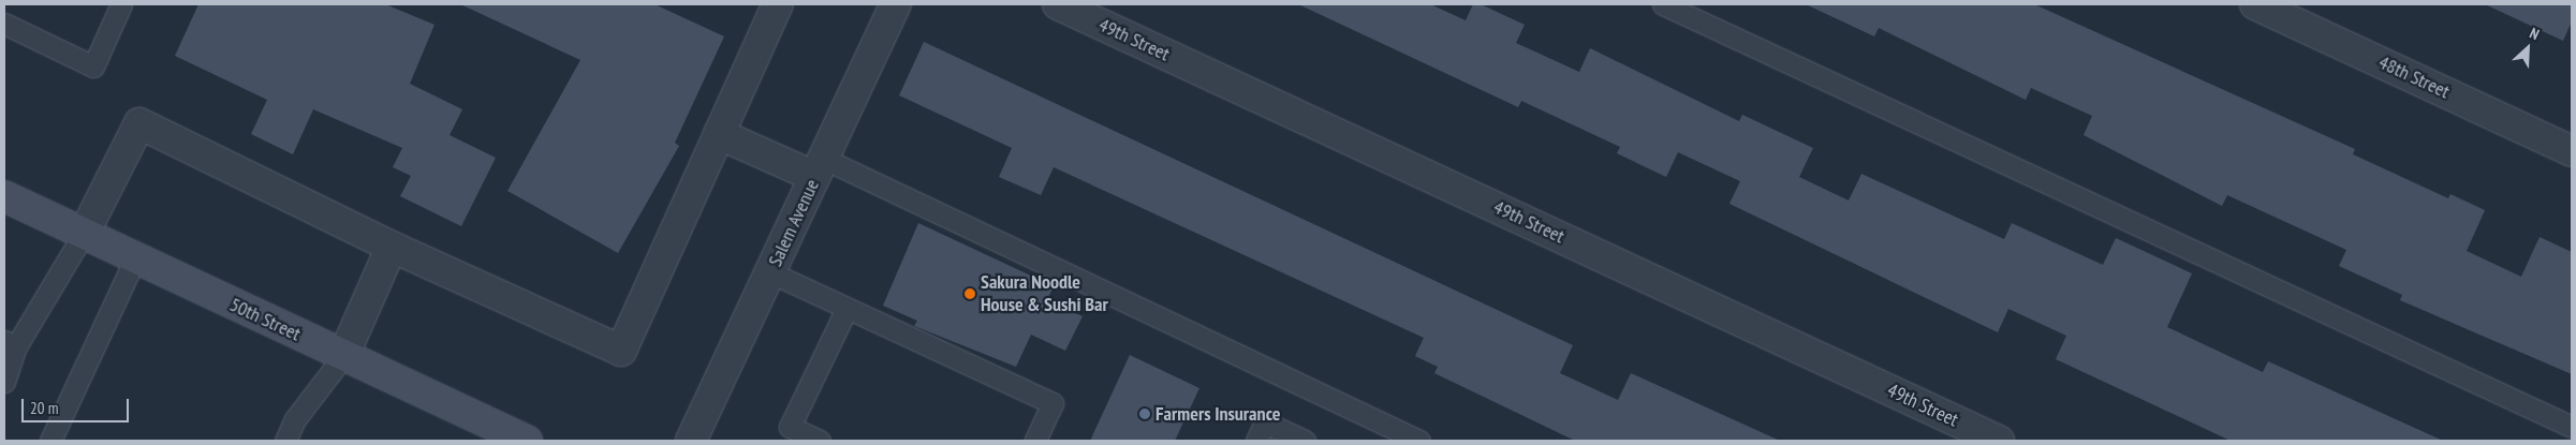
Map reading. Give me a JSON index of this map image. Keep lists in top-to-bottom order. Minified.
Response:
{"streets":{"main road":["50th Street"],"street":["49th Street","48th Street","Salem Avenue"]},"places":["Sakura Noodle House & Sushi Bar","Farmers Insurance"],"scale_bar":"20 m","north":"top right"}
